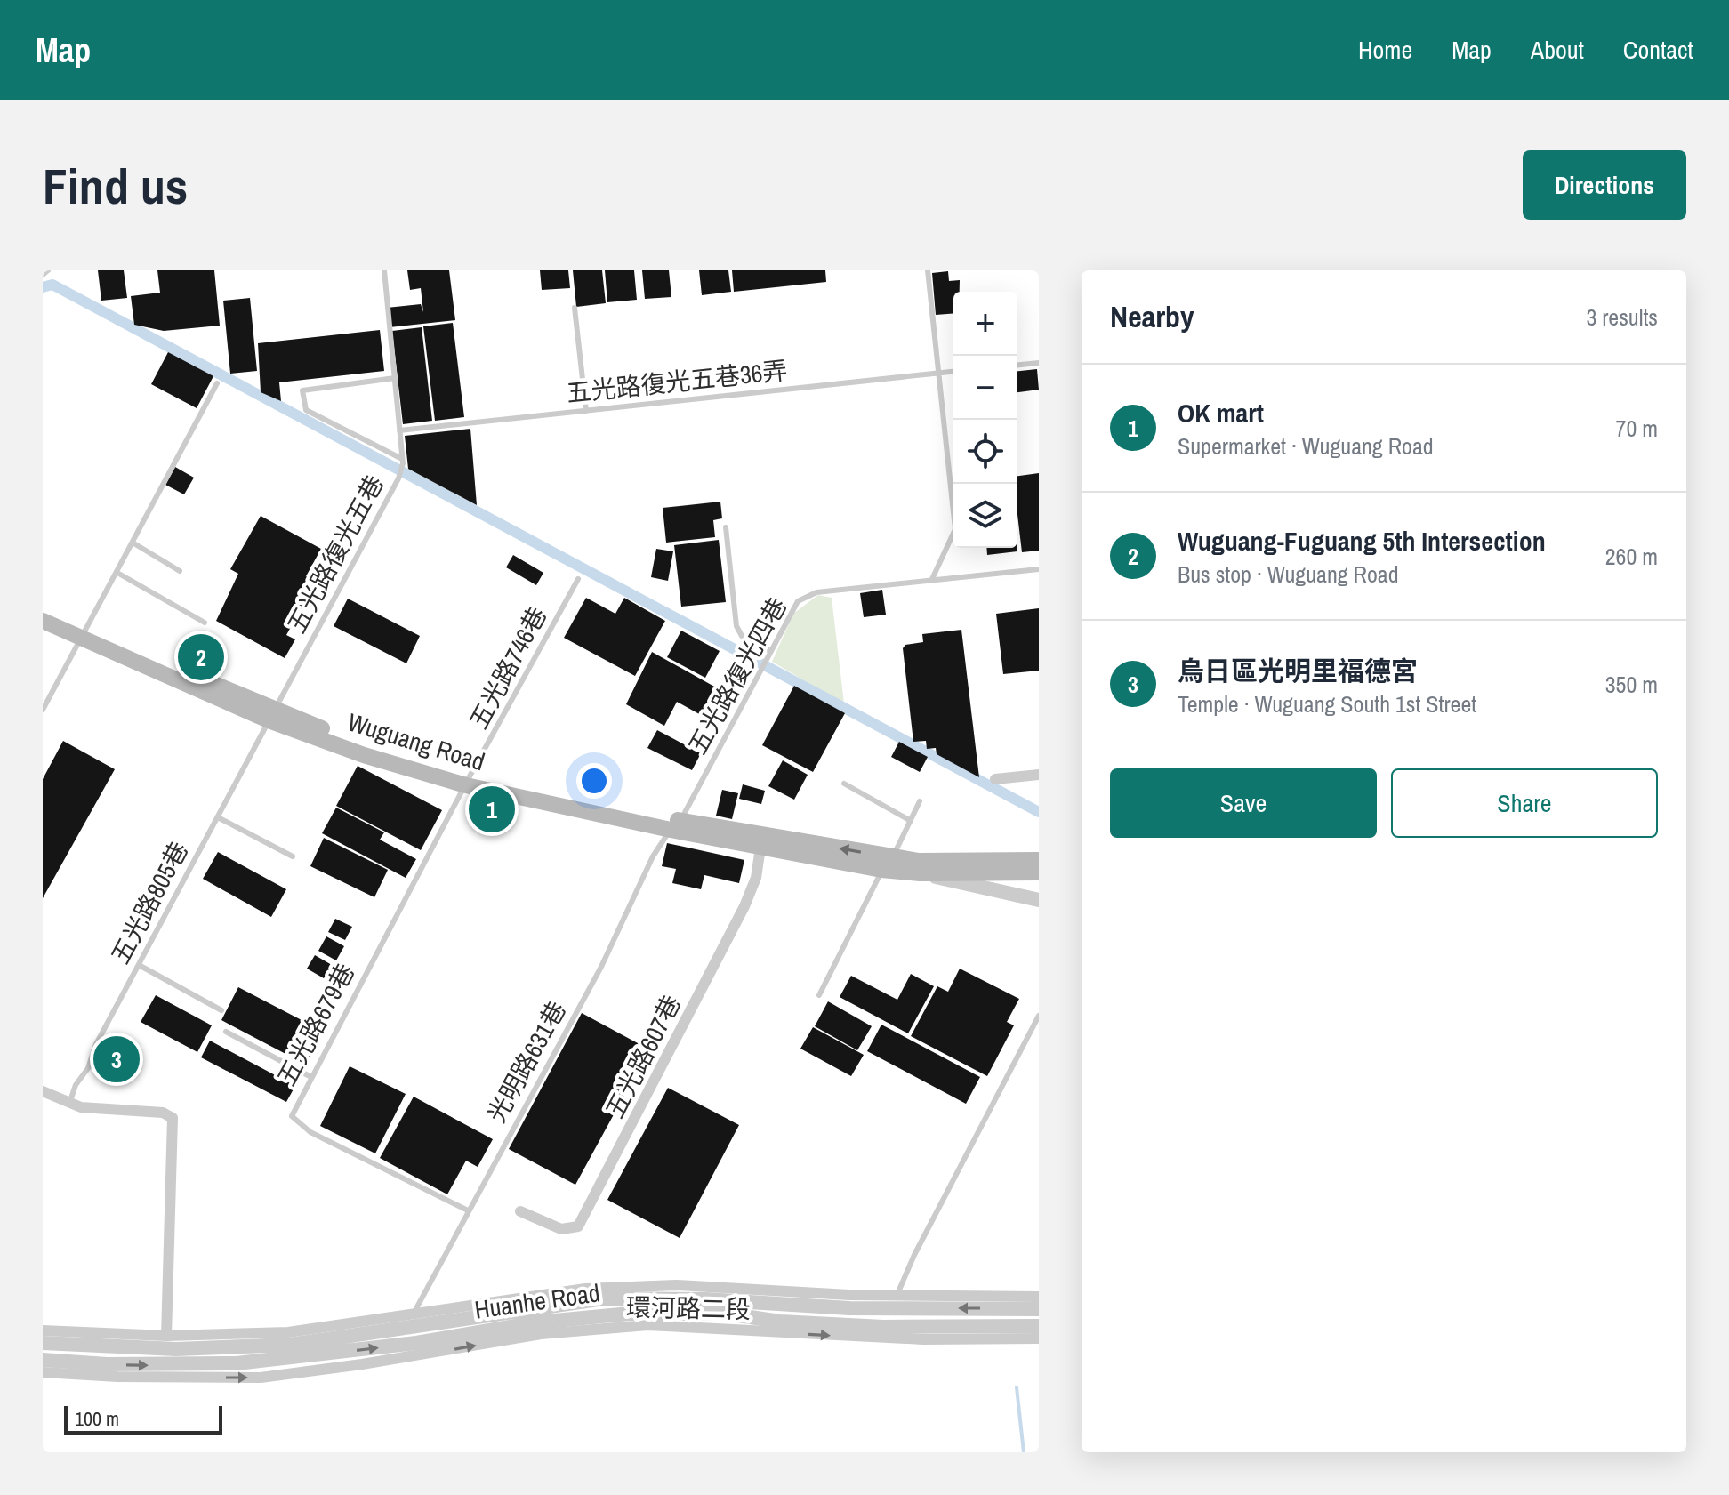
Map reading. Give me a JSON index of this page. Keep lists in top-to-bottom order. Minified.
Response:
{"streets":{"main road":["Wuguang Road"],"street":["五光路607巷","Huanhe Road","環河路二段"],"lane":["五光路復光五巷36弄","五光路復光五巷","五光路746巷","五光路復光四巷","五光路805巷","五光路679巷","光明路631巷"]},"crossings":[["五光路復光五巷36弄","五光路復光五巷"],["五光路復光五巷","Wuguang Road"],["五光路復光五巷","五光路805巷"],["五光路746巷","Wuguang Road"],["五光路746巷","五光路679巷"],["五光路復光四巷","Wuguang Road"],["五光路復光四巷","光明路631巷"],["Wuguang Road","五光路805巷"],["Wuguang Road","五光路679巷"],["Wuguang Road","五光路607巷"],["Wuguang Road","光明路631巷"],["五光路679巷","光明路631巷"],["光明路631巷","環河路二段"],["Huanhe Road","環河路二段"]],"scale_bar":"100 m","page":{"header":"Map","nav":["Home","Map","About","Contact"],"buttons":["Directions",["Save","Share"]],"title":"Find us","heading":["Nearby","3 results"],"map_buttons":["+","−"],"list":[{"mark":"1","name":"OK mart","note":"Supermarket · Wuguang Road","value":"70 m"},{"mark":"2","name":"Wuguang-Fuguang 5th Intersection","note":"Bus stop · Wuguang Road","value":"260 m"},{"mark":"3","name":"烏日區光明里福德宮","note":"Temple · Wuguang South 1st Street","value":"350 m"}],"pins":["2","1","3"],"scale":"100 m"}}
